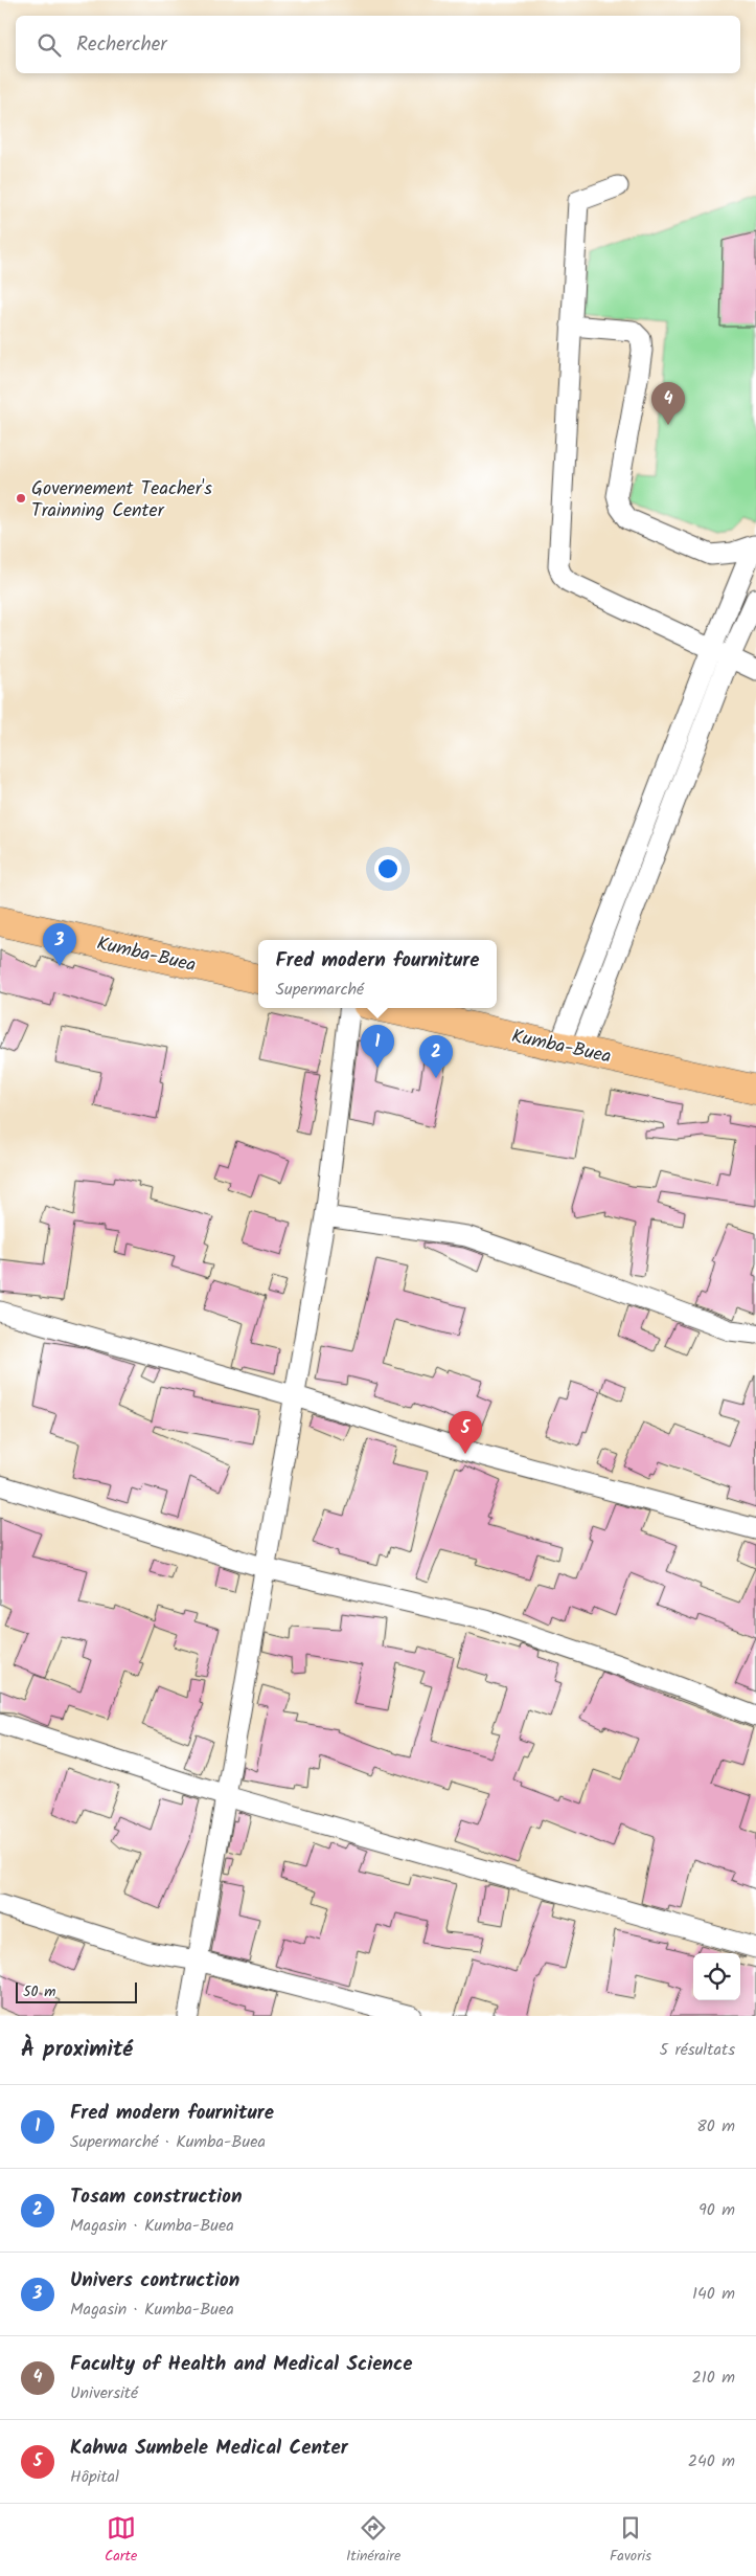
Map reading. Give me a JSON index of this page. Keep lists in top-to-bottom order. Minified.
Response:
{"streets":{"highway":["Kumba-Buea"]},"places":["Governement Teacher's Trainning Center"],"scale_bar":"50 m","page":{"search":"Rechercher","pins":["4","3","1","2","5"],"popup":["Fred modern fourniture","Supermarché"],"scale":"50 m","heading":["À proximité","5 résultats"],"list":[{"mark":"1","name":"Fred modern fourniture","note":"Supermarché · Kumba-Buea","value":"80 m"},{"mark":"2","name":"Tosam construction","note":"Magasin · Kumba-Buea","value":"90 m"},{"mark":"3","name":"Univers contruction","note":"Magasin · Kumba-Buea","value":"140 m"},{"mark":"4","name":"Faculty of Health and Medical Science","note":"Université","value":"210 m"},{"mark":"5","name":"Kahwa Sumbele Medical Center","note":"Hôpital","value":"240 m"}],"nav":["Carte","Itinéraire","Favoris"]}}
